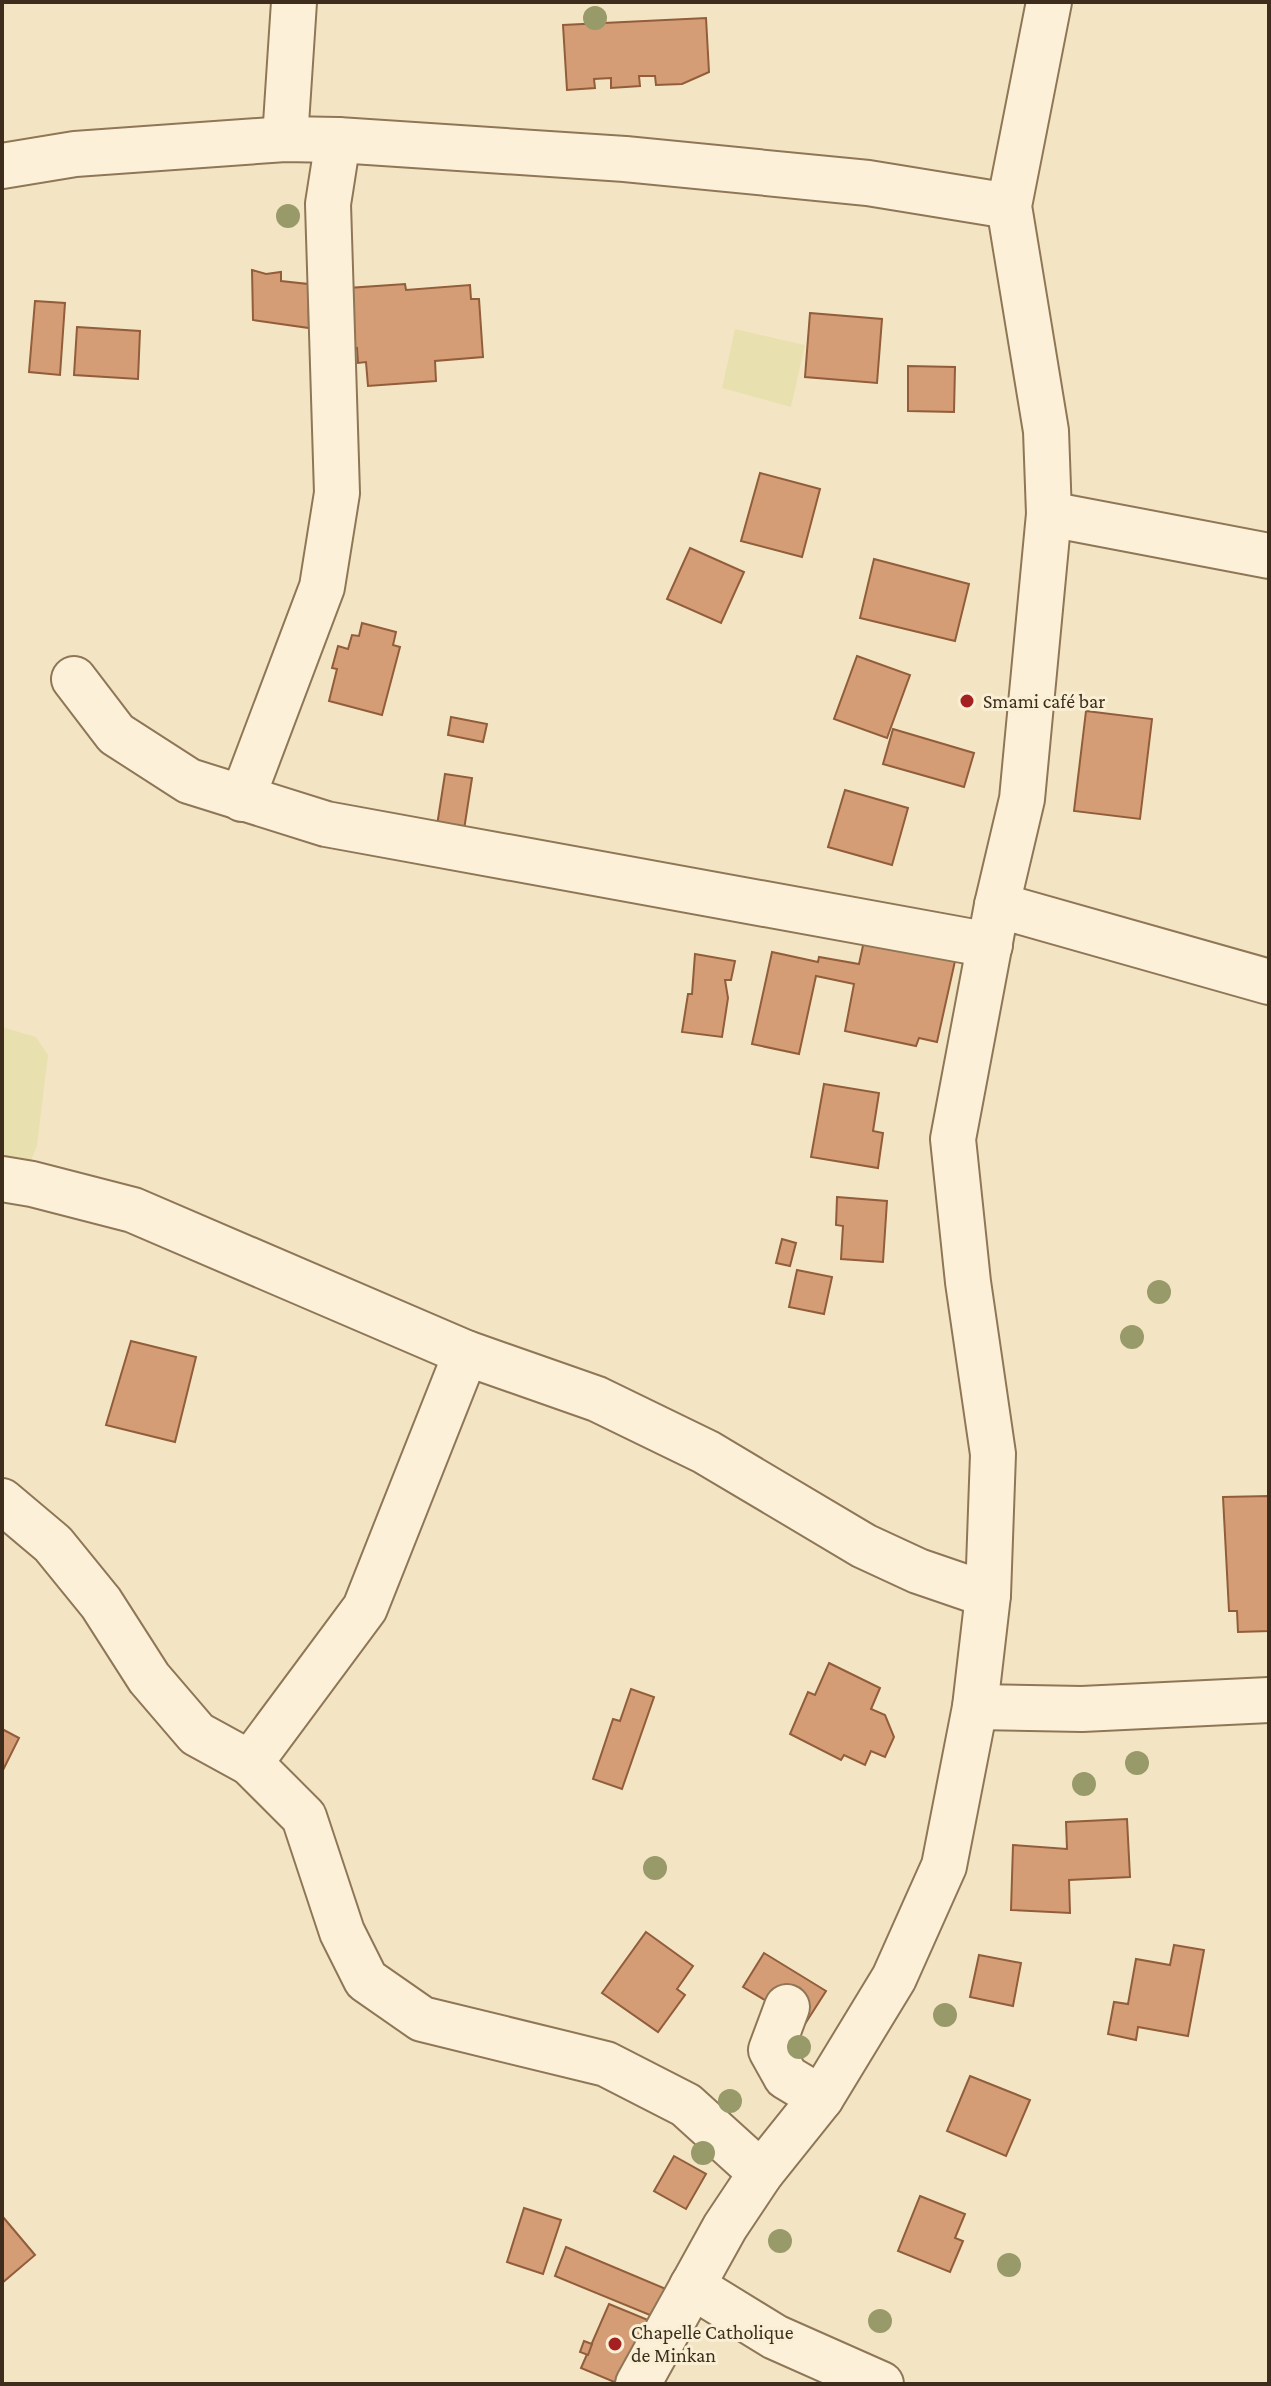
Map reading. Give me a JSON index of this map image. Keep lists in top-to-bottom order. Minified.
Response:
{"places":["Smami café bar","Chapelle Catholique de Minkan"]}
